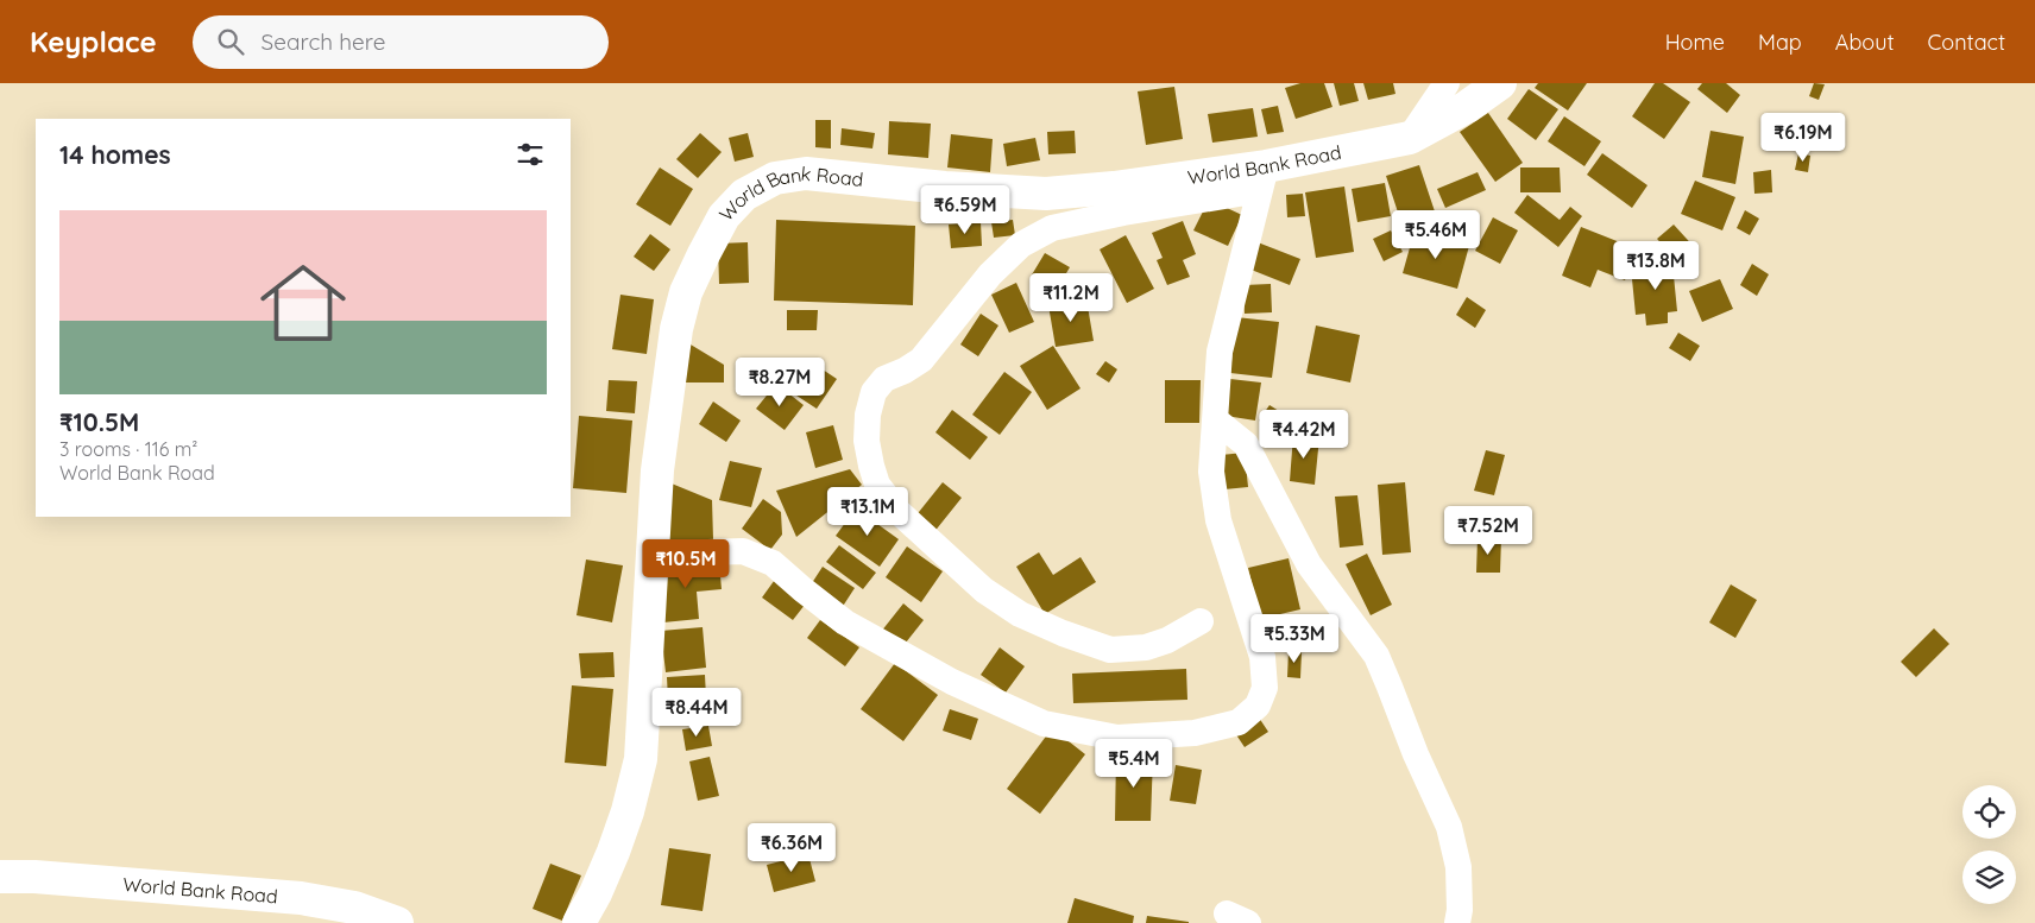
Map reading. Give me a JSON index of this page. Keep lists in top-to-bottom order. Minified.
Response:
{"streets":{"main road":["World Bank Road"]},"page":{"header":"Keyplace","search":"Search here","nav":["Home","Map","About","Contact"],"price":["₹6.19M","₹6.59M","₹5.46M","₹13.8M","₹11.2M","₹8.27M","₹4.42M","₹13.1M","₹7.52M","₹10.5M","₹5.33M","₹8.44M","₹5.4M","₹6.36M"],"heading":"14 homes","list":[{"name":"₹10.5M","note":"3 rooms · 116 m² · World Bank Road"}]}}
